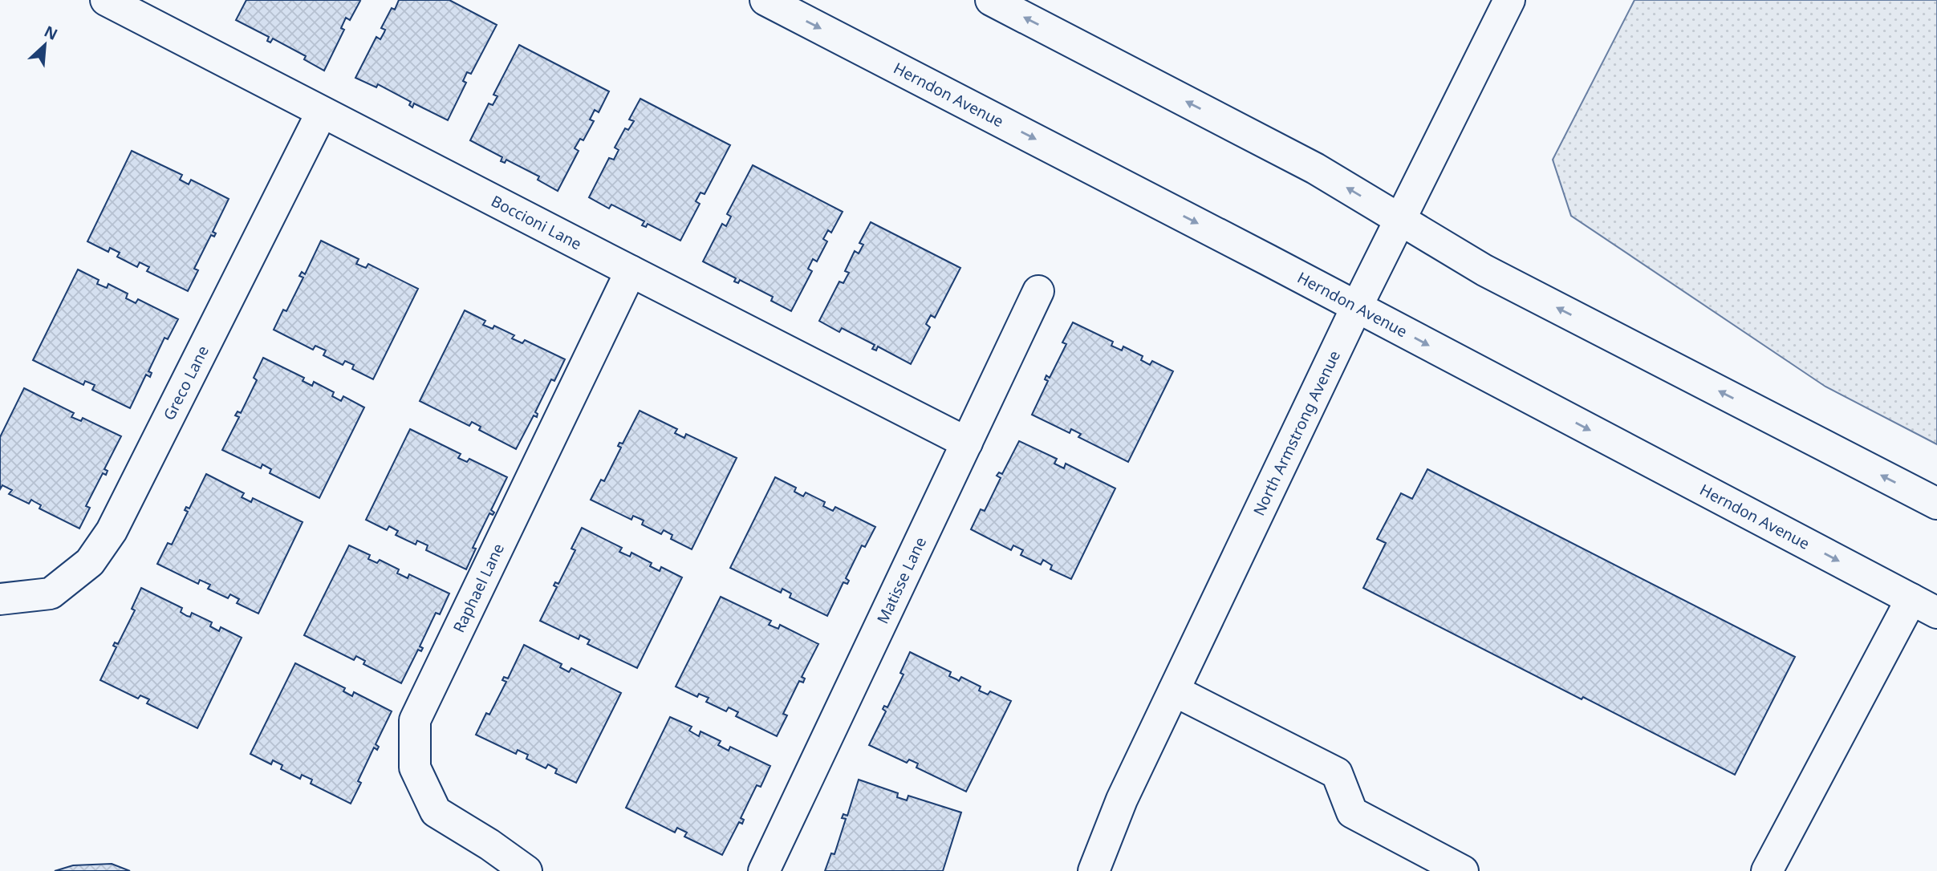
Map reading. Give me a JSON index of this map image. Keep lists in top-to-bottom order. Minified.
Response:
{"streets":{"street":["Herndon Avenue","Boccioni Lane","Greco Lane","North Armstrong Avenue","Matisse Lane","Raphael Lane"]},"crossings":[["Herndon Avenue","North Armstrong Avenue"],["Boccioni Lane","Greco Lane"],["Boccioni Lane","Matisse Lane"],["Boccioni Lane","Raphael Lane"]],"north":"top right"}
